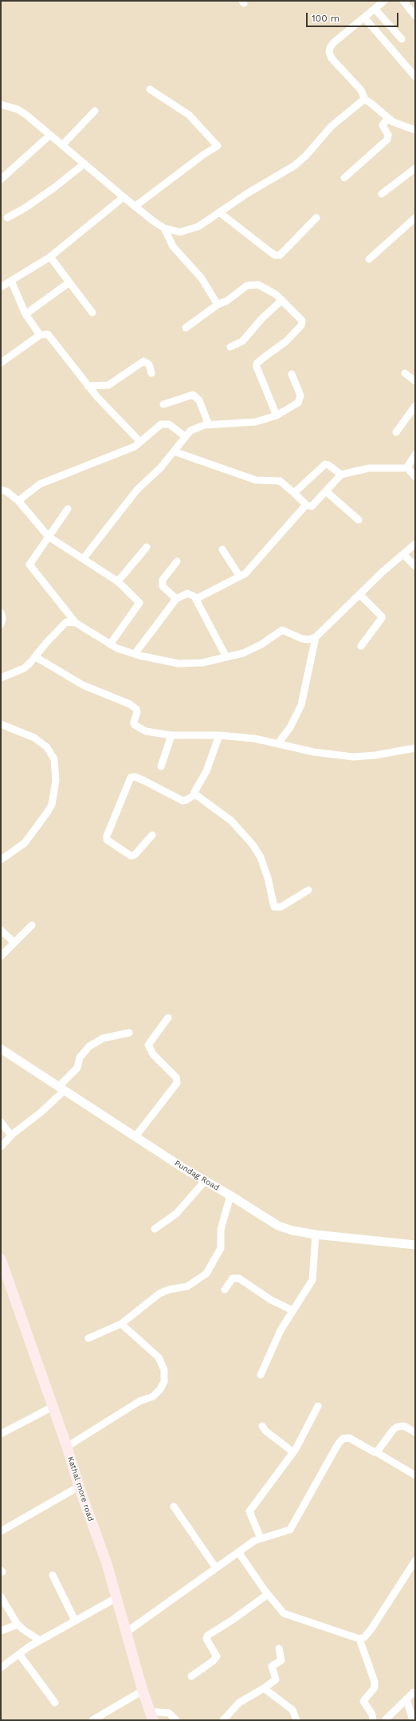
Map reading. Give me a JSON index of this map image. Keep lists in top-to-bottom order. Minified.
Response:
{"streets":{"main road":["Kathal more road"],"street":["Pundag Road"]},"scale_bar":"100 m"}
